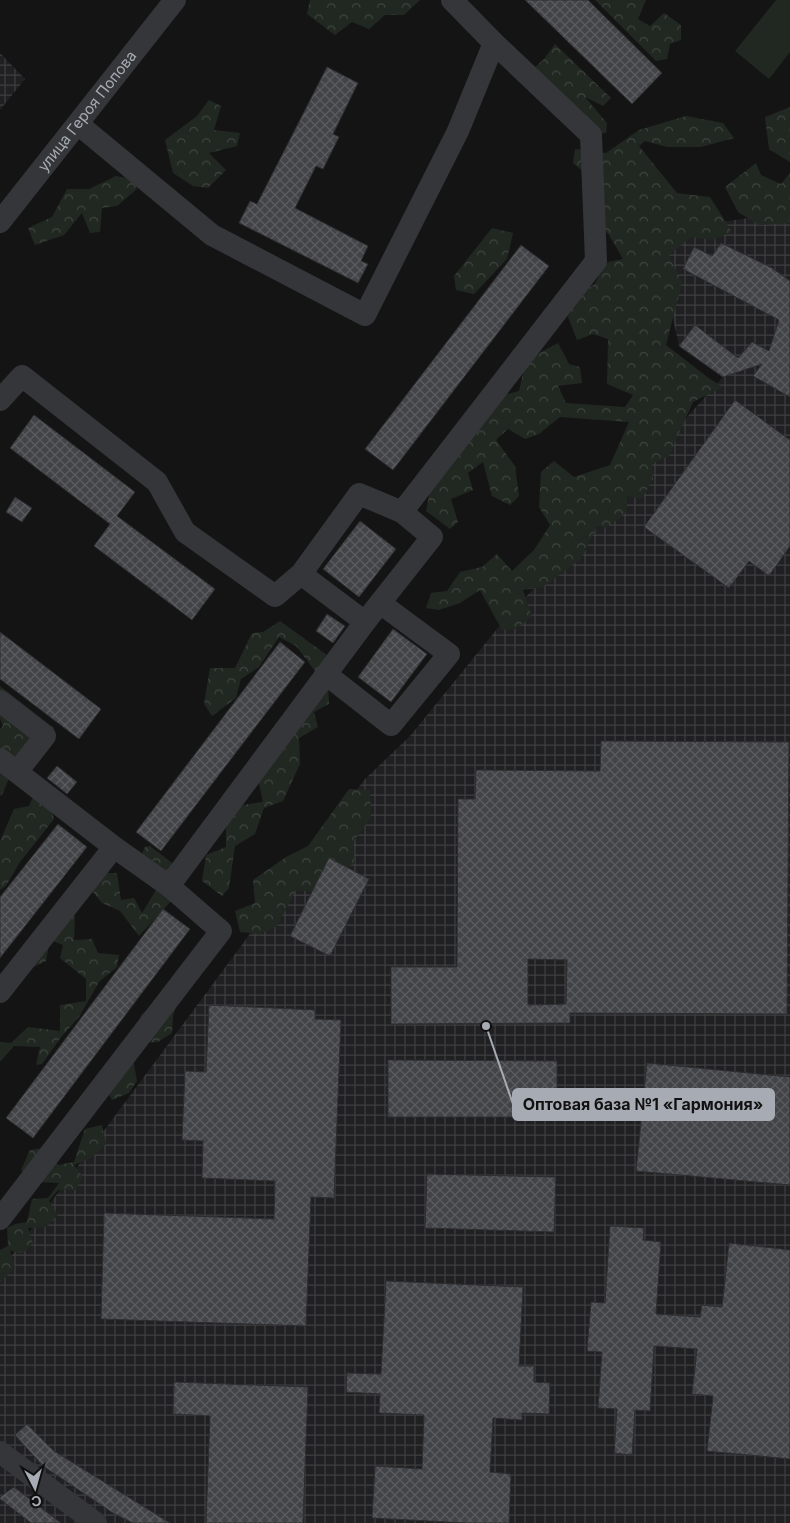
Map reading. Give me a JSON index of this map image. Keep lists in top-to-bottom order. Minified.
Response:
{"streets":{"street":["улица Героя Попова"]},"places":["Оптовая база №1 «Гармония»"],"north":"bottom"}
